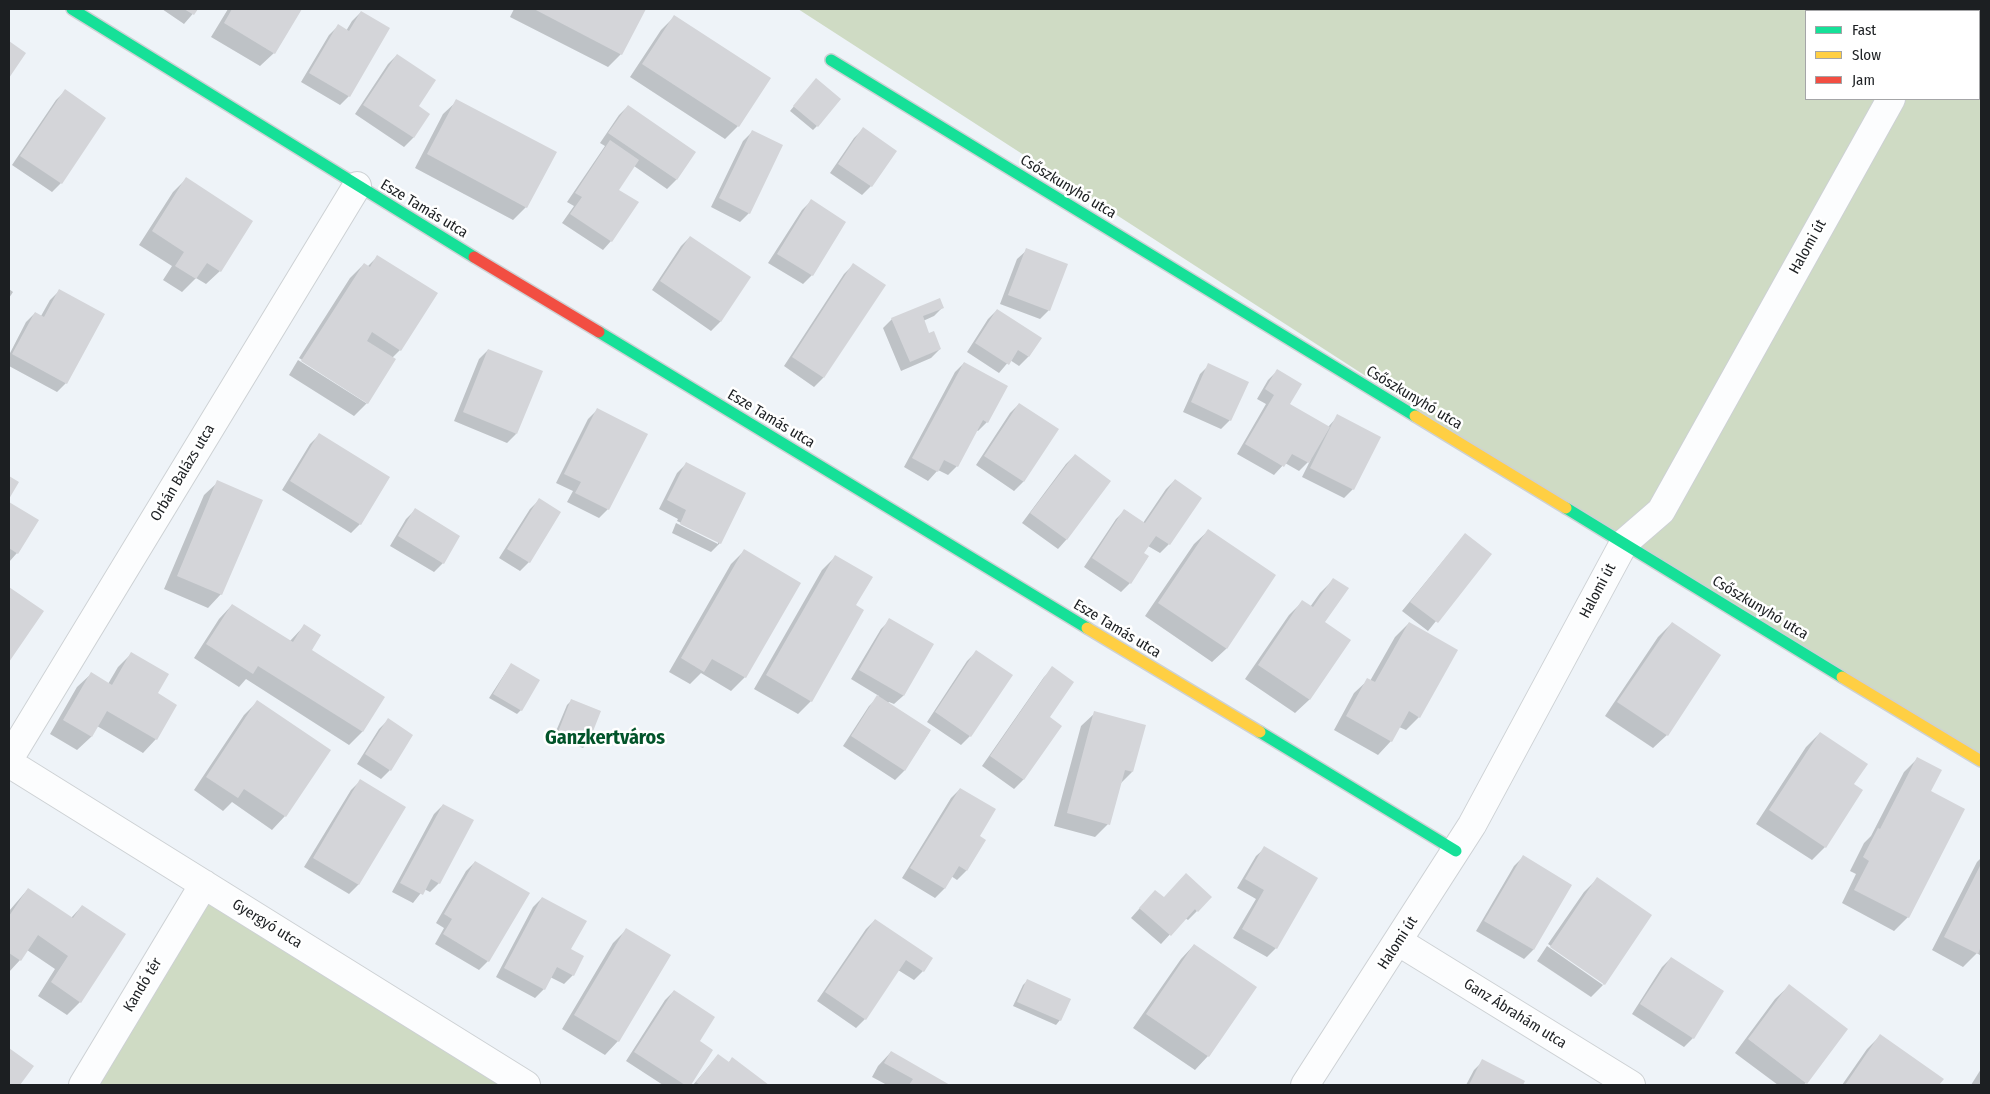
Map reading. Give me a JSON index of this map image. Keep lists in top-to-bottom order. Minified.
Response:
{"streets":{"street":["Csőszkunyhó utca","Esze Tamás utca","Halomi út","Orbán Balázs utca","Gyergyó utca","Kandó tér","Ganz Ábrahám utca"]},"crossings":[["Csőszkunyhó utca","Halomi út"],["Esze Tamás utca","Halomi út"],["Esze Tamás utca","Orbán Balázs utca"],["Halomi út","Ganz Ábrahám utca"],["Gyergyó utca","Kandó tér"]],"districts":["Ganzkertváros"],"legend":["Fast","Slow","Jam"]}
